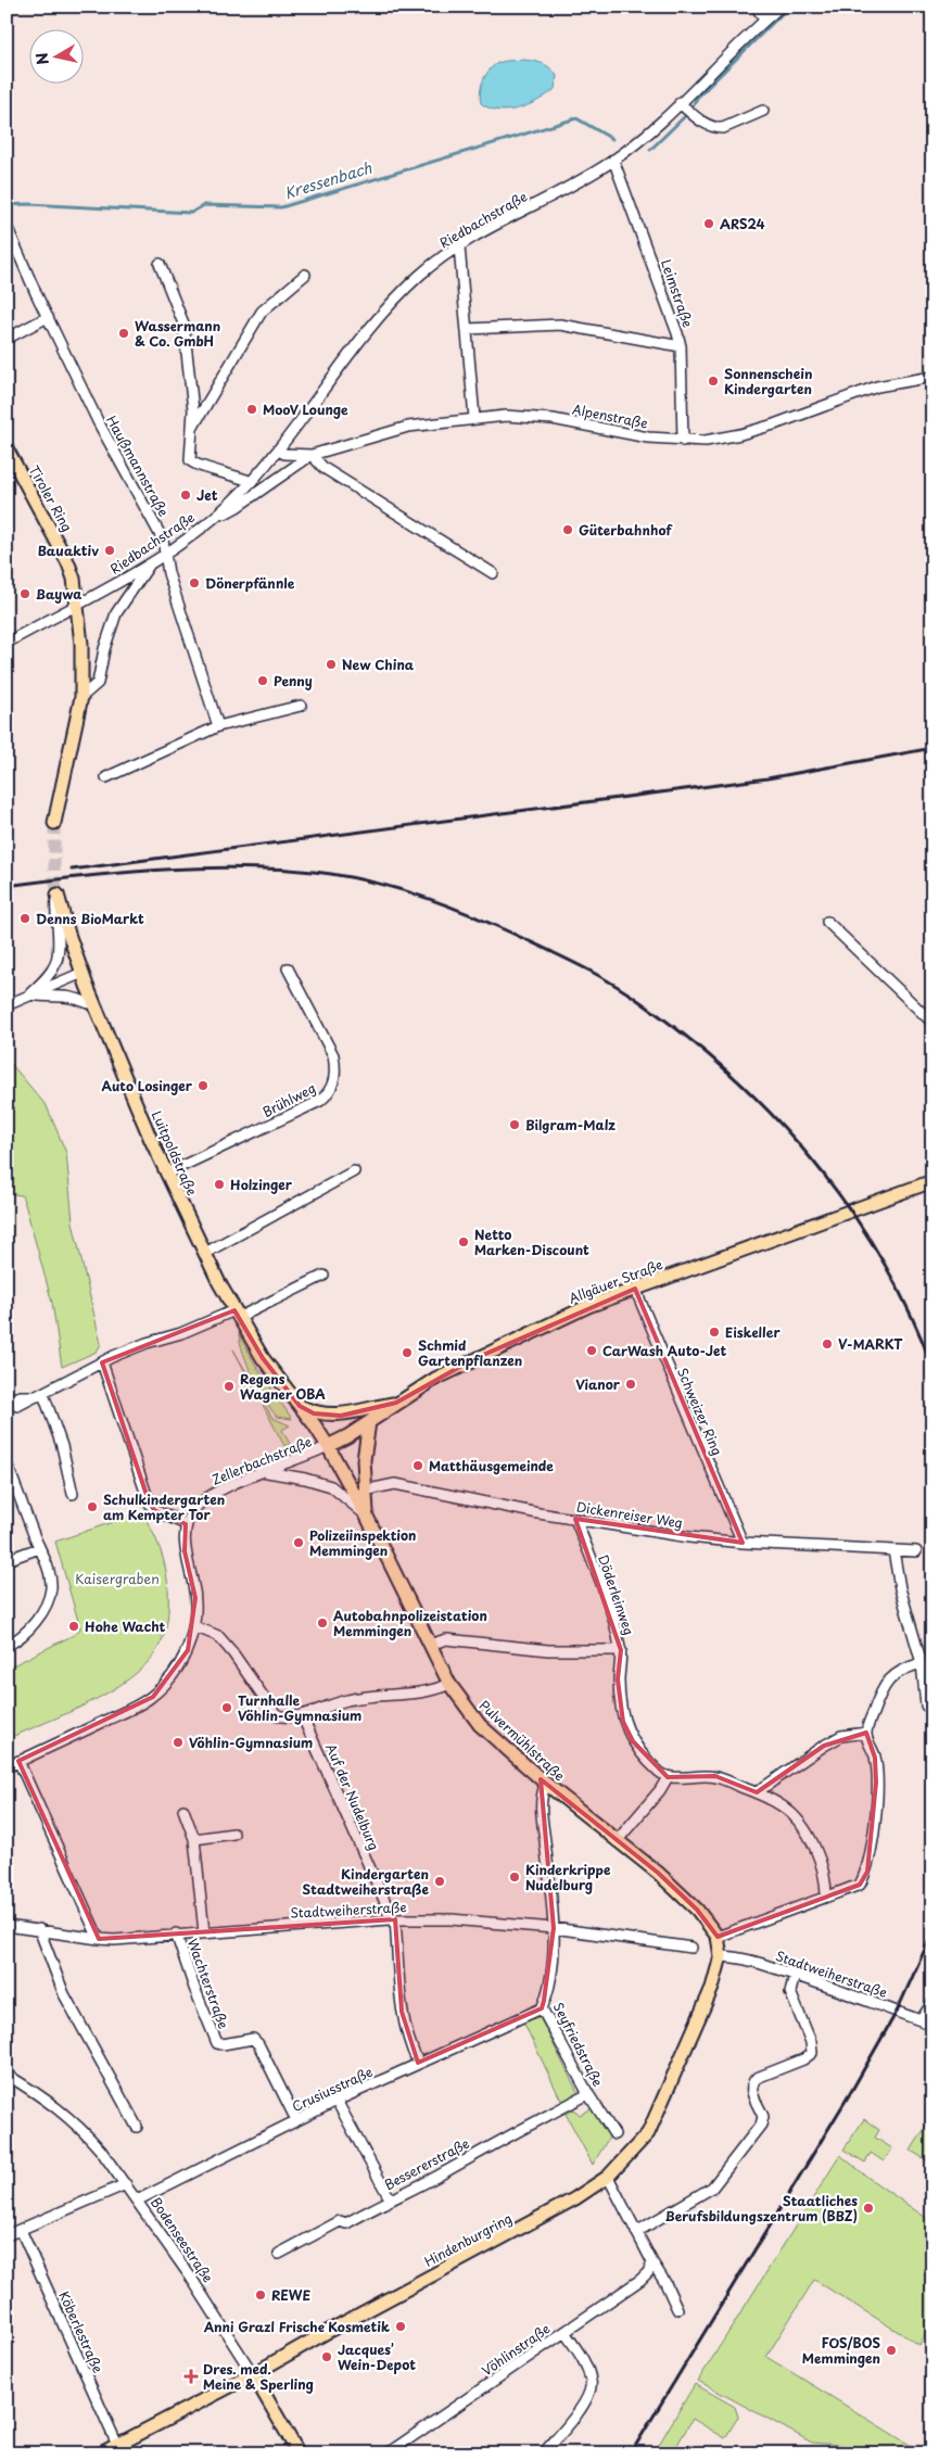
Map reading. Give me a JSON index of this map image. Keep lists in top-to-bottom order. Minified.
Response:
{"streets":{"main road":["Tiroler Ring","Luitpoldstraße","Allgäuer Straße","Pulvermühlstraße","Bodenseestraße","Hindenburgring"],"street":["Riedbachstraße","Leimstraße","Alpenstraße","Haußmannstraße","Brühlweg","Schweizer Ring","Zellerbachstraße","Dickenreiser Weg","Döderleinweg","Auf der Nudelburg","Stadtweiherstraße","Wachterstraße","Seyfriedstraße","Crusiusstraße","Bessererstraße","Köberlestraße","Vöhlinstraße"]},"crossings":[["Riedbachstraße","Leimstraße"],["Riedbachstraße","Alpenstraße"],["Riedbachstraße","Haußmannstraße"],["Riedbachstraße","Tiroler Ring"],["Leimstraße","Alpenstraße"],["Brühlweg","Luitpoldstraße"],["Luitpoldstraße","Allgäuer Straße"],["Luitpoldstraße","Zellerbachstraße"],["Luitpoldstraße","Pulvermühlstraße"],["Allgäuer Straße","Schweizer Ring"],["Allgäuer Straße","Zellerbachstraße"],["Allgäuer Straße","Pulvermühlstraße"],["Schweizer Ring","Dickenreiser Weg"],["Zellerbachstraße","Pulvermühlstraße"],["Dickenreiser Weg","Döderleinweg"],["Pulvermühlstraße","Seyfriedstraße"],["Pulvermühlstraße","Hindenburgring"],["Auf der Nudelburg","Stadtweiherstraße"],["Auf der Nudelburg","Crusiusstraße"],["Stadtweiherstraße","Wachterstraße"],["Stadtweiherstraße","Seyfriedstraße"],["Stadtweiherstraße","Hindenburgring"],["Wachterstraße","Crusiusstraße"],["Seyfriedstraße","Crusiusstraße"],["Seyfriedstraße","Bessererstraße"],["Crusiusstraße","Bodenseestraße"],["Bodenseestraße","Hindenburgring"],["Hindenburgring","Köberlestraße"]],"water":["Kressenbach"],"parks":["Kaisergraben"],"places":{"other":["ARS24","Wassermann & Co. GmbH","Sonnenschein Kindergarten","MooV Lounge","Jet","Güterbahnhof","Bauaktiv","Dönerpfännle","Baywa","New China","Penny","Denns BioMarkt","Auto Losinger","Bilgram-Malz","Holzinger","Netto Marken-Discount","Eiskeller","V-MARKT","CarWash Auto-Jet","Schmid Gartenpflanzen","Vianor","Regens Wagner OBA","Matthäusgemeinde","Schulkindergarten am Kempter Tor","Polizeiinspektion Memmingen","Autobahnpolizeistation Memmingen","Hohe Wacht","Turnhalle Vöhlin-Gymnasium","Vöhlin-Gymnasium","Kinderkrippe Nudelburg","Kindergarten Stadtweiherstraße","Staatliches Berufsbildungszentrum (BBZ)","REWE","Anni Grazl Frische Kosmetik","FOS/BOS Memmingen","Jacques’ Wein-Depot"],"health":["Dres. med. Meine & Sperling"]},"north":"left"}
